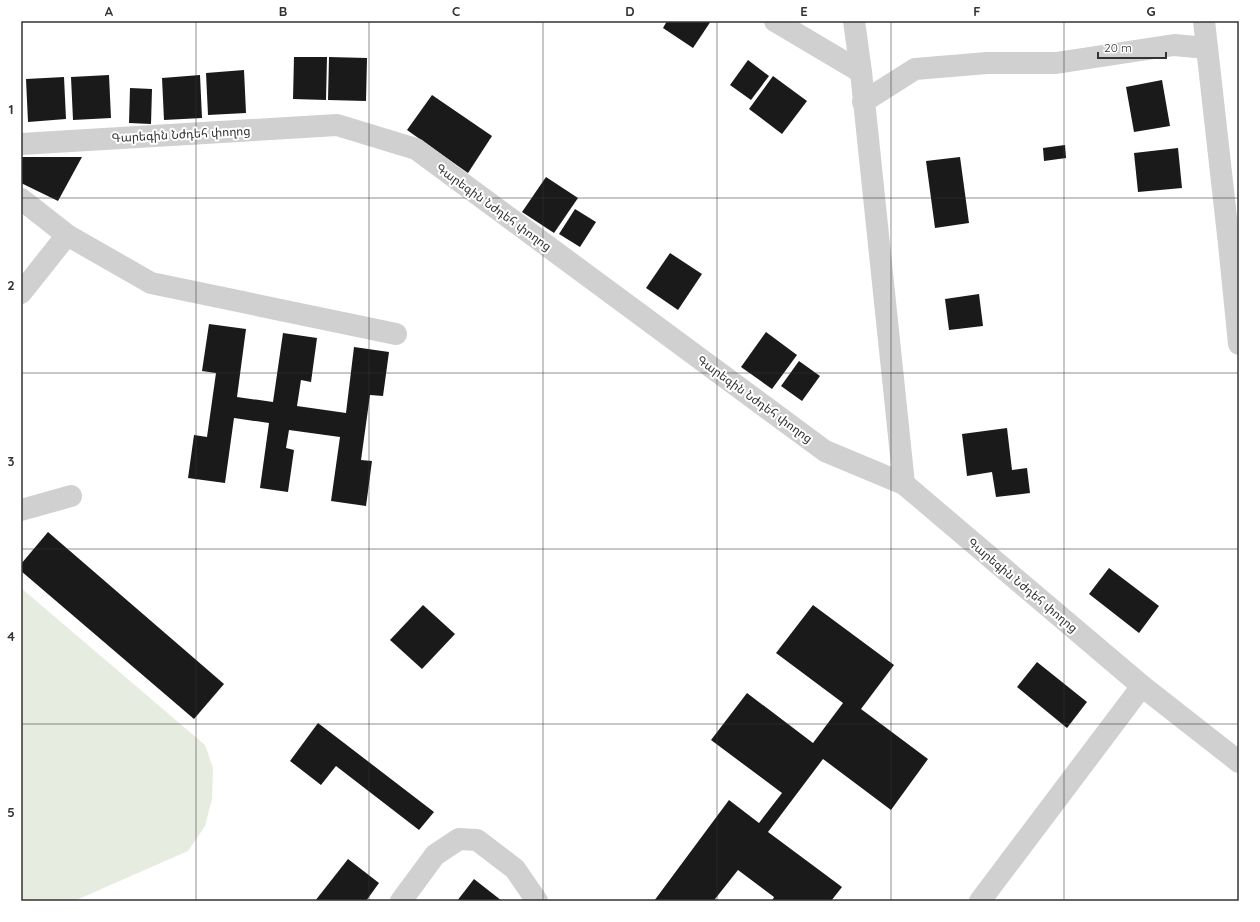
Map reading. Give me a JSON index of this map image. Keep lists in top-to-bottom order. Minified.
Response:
{"streets":{"street":["Գարեգին Նժդեհ փողոց"]},"scale_bar":"20 m","grid":{"columns":["A","B","C","D","E","F","G"],"rows":["1","2","3","4","5"]}}
